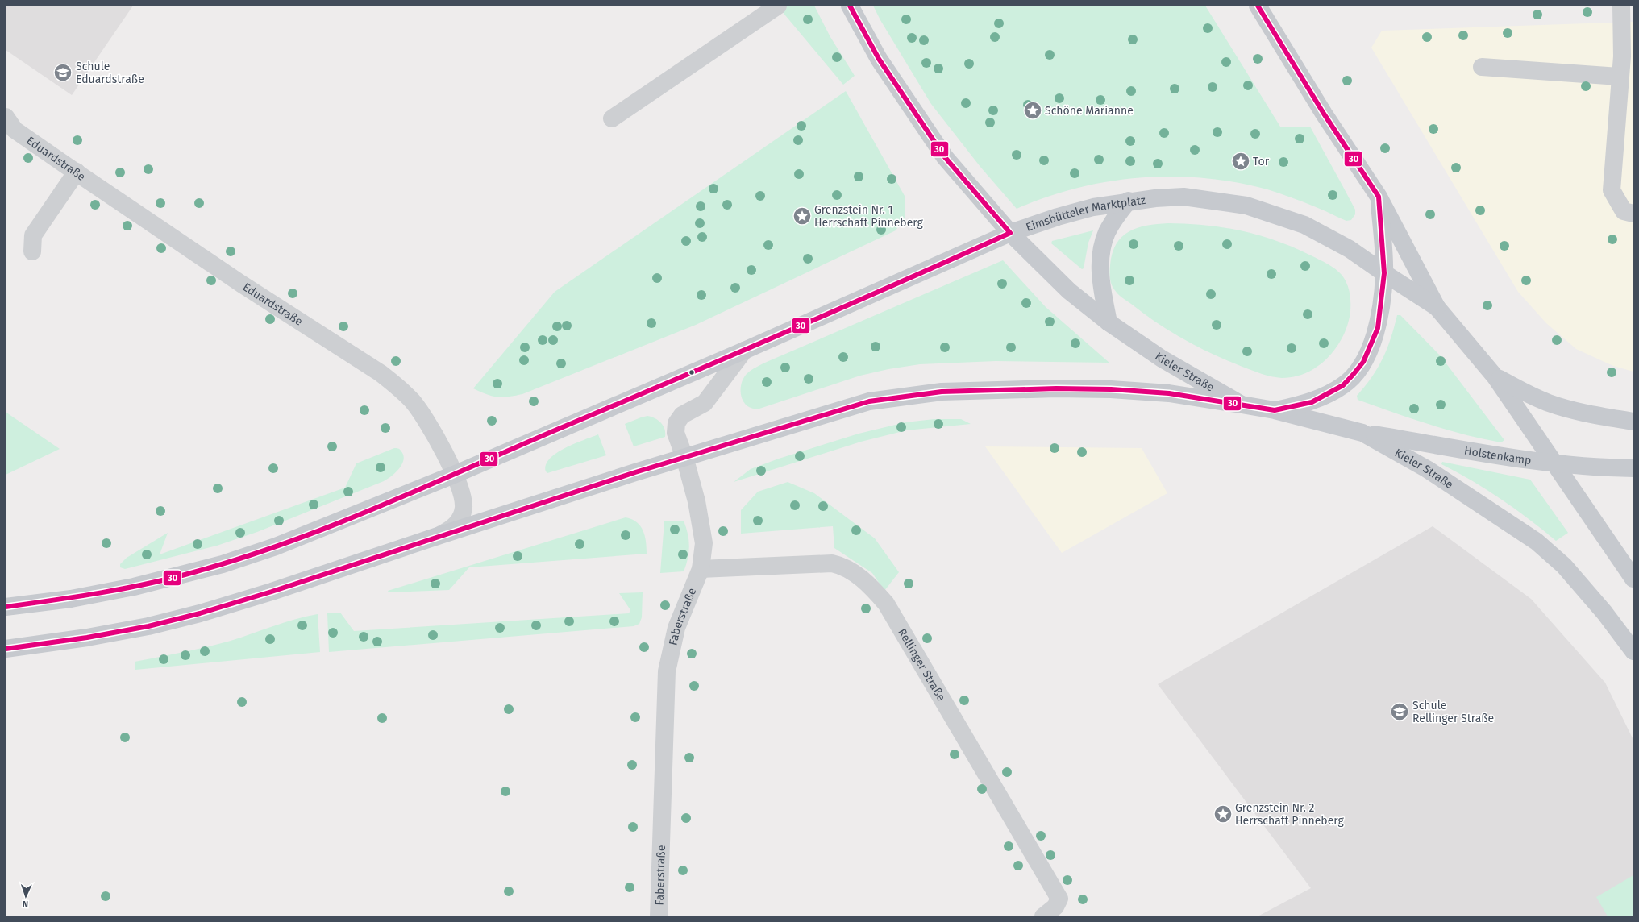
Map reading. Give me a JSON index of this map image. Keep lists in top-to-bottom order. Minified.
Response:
{"streets":{"main road":["Eimsbütteler Marktplatz","Kieler Straße","Holstenkamp"],"street":["Eduardstraße","Faberstraße","Rellinger Straße"]},"crossings":[["Eduardstraße","Eimsbütteler Marktplatz"],["Eimsbütteler Marktplatz","Kieler Straße"],["Eimsbütteler Marktplatz","Faberstraße"],["Kieler Straße","Holstenkamp"],["Faberstraße","Rellinger Straße"]],"places":{"school or university":["Schule Eduardstraße","Schule Rellinger Straße"],"place":["Schöne Marianne","Tor","Grenzstein Nr. 1 Herrschaft Pinneberg","Grenzstein Nr. 2 Herrschaft Pinneberg"]},"lines":["transit line 30"],"north":"bottom"}
